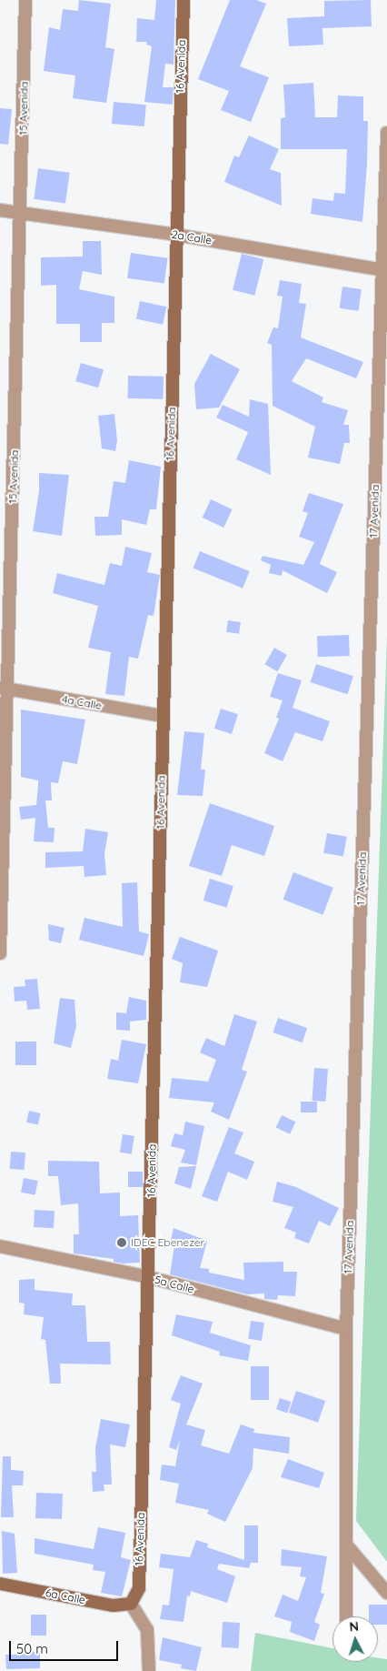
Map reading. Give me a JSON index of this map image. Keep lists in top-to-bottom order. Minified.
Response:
{"streets":{"main road":["16 Avenida","6a Calle"],"street":["15 Avenida","2a Calle","17 Avenida","4a Calle","5a Calle"]},"crossings":[["16 Avenida","2a Calle"],["16 Avenida","4a Calle"],["16 Avenida","5a Calle"],["16 Avenida","6a Calle"],["15 Avenida","2a Calle"],["15 Avenida","4a Calle"],["2a Calle","17 Avenida"],["17 Avenida","5a Calle"]],"places":["IDEC Ebenezer"],"scale_bar":"50 m","north":"top"}
